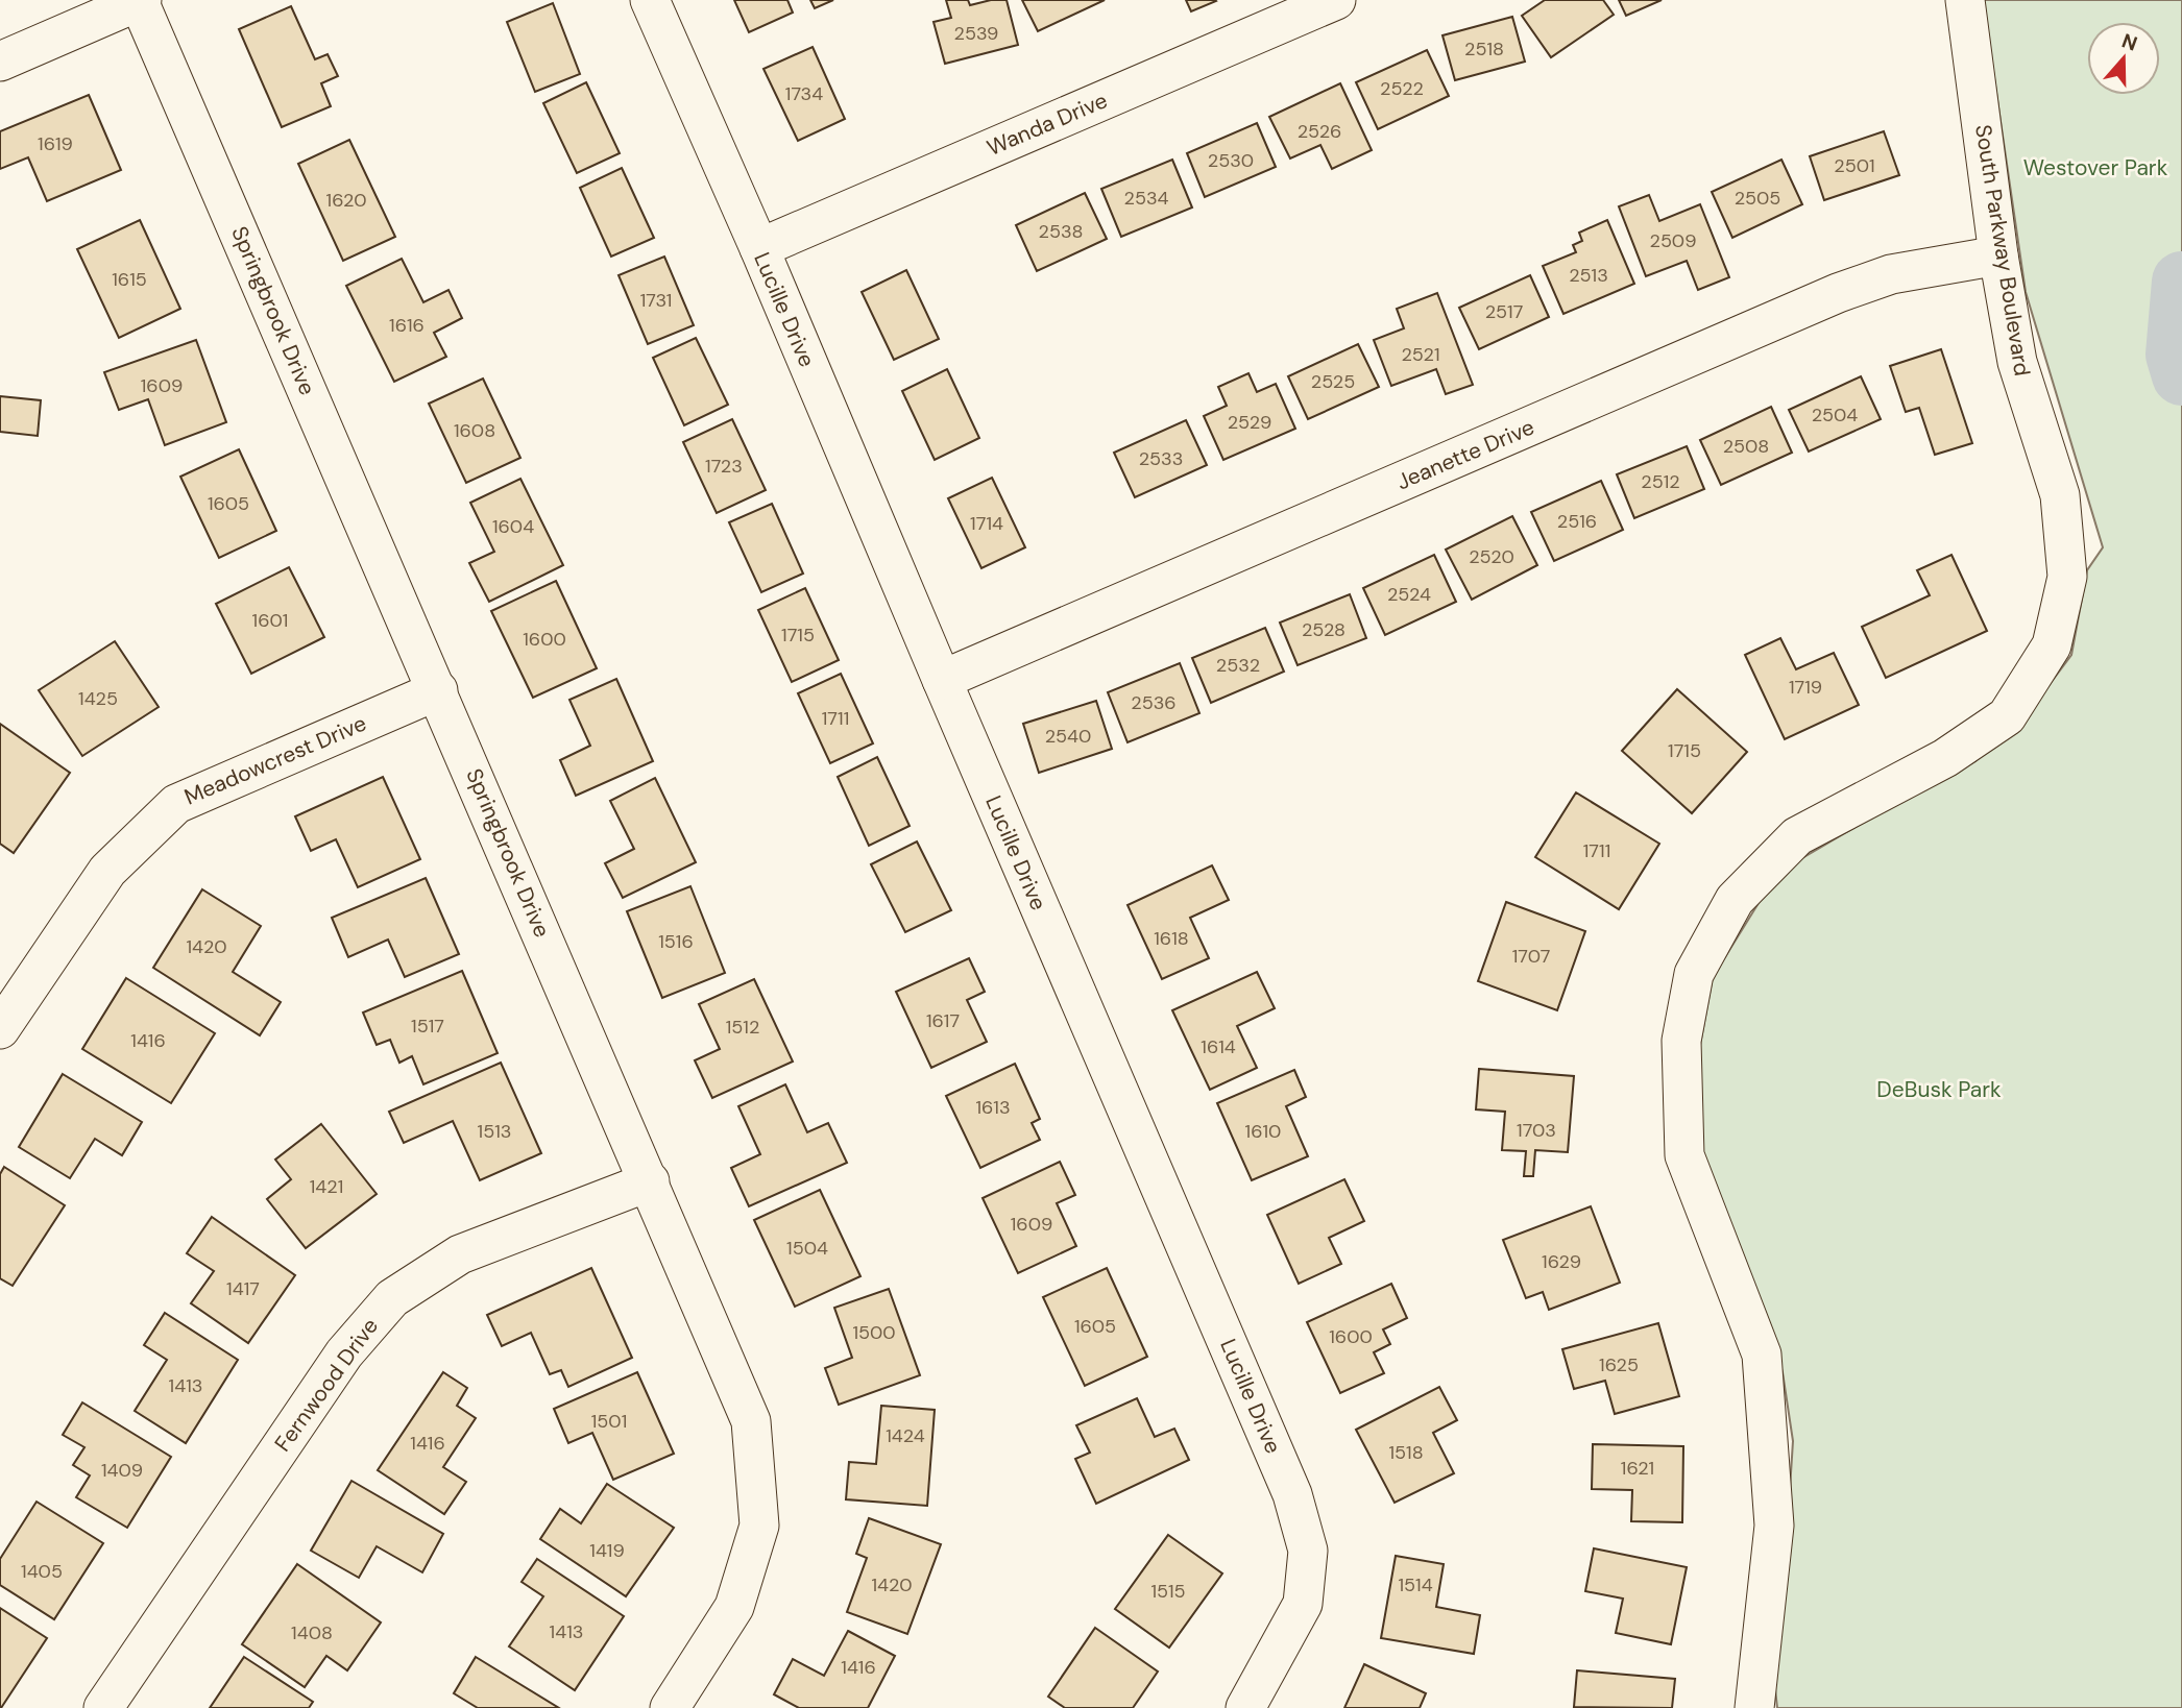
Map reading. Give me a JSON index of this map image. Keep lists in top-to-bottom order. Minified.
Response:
{"streets":{"street":["Wanda Drive","South Parkway Boulevard","Lucille Drive","Springbrook Drive","Jeanette Drive","Meadowcrest Drive","Fernwood Drive"]},"crossings":[["Wanda Drive","Lucille Drive"],["South Parkway Boulevard","Jeanette Drive"],["Lucille Drive","Jeanette Drive"],["Springbrook Drive","Meadowcrest Drive"],["Springbrook Drive","Fernwood Drive"]],"parks":["Westover Park","DeBusk Park"],"house_numbers":["2539","2518","2522","1734","2526","1619","2530","2501","2534","2505","1620","2538","2509","2513","1615","1731","2517","1616","2521","2525","1609","2504","2529","1608","2508","2533","1723","2512","1605","2516","1714","1604","2520","2524","1601","2528","1715","1600","2532","1719","1425","2536","1711","2540","1715","1711","1618","1516","1420","1707","1617","1517","1512","1416","1614","1613","1703","1513","1610","1421","1609","1504","1629","1417","1605","1500","1600","1625","1413","1501","1424","1416","1518","1621","1409","1419","1405","1420","1514","1515","1413","1408","1416"],"north":"top"}
